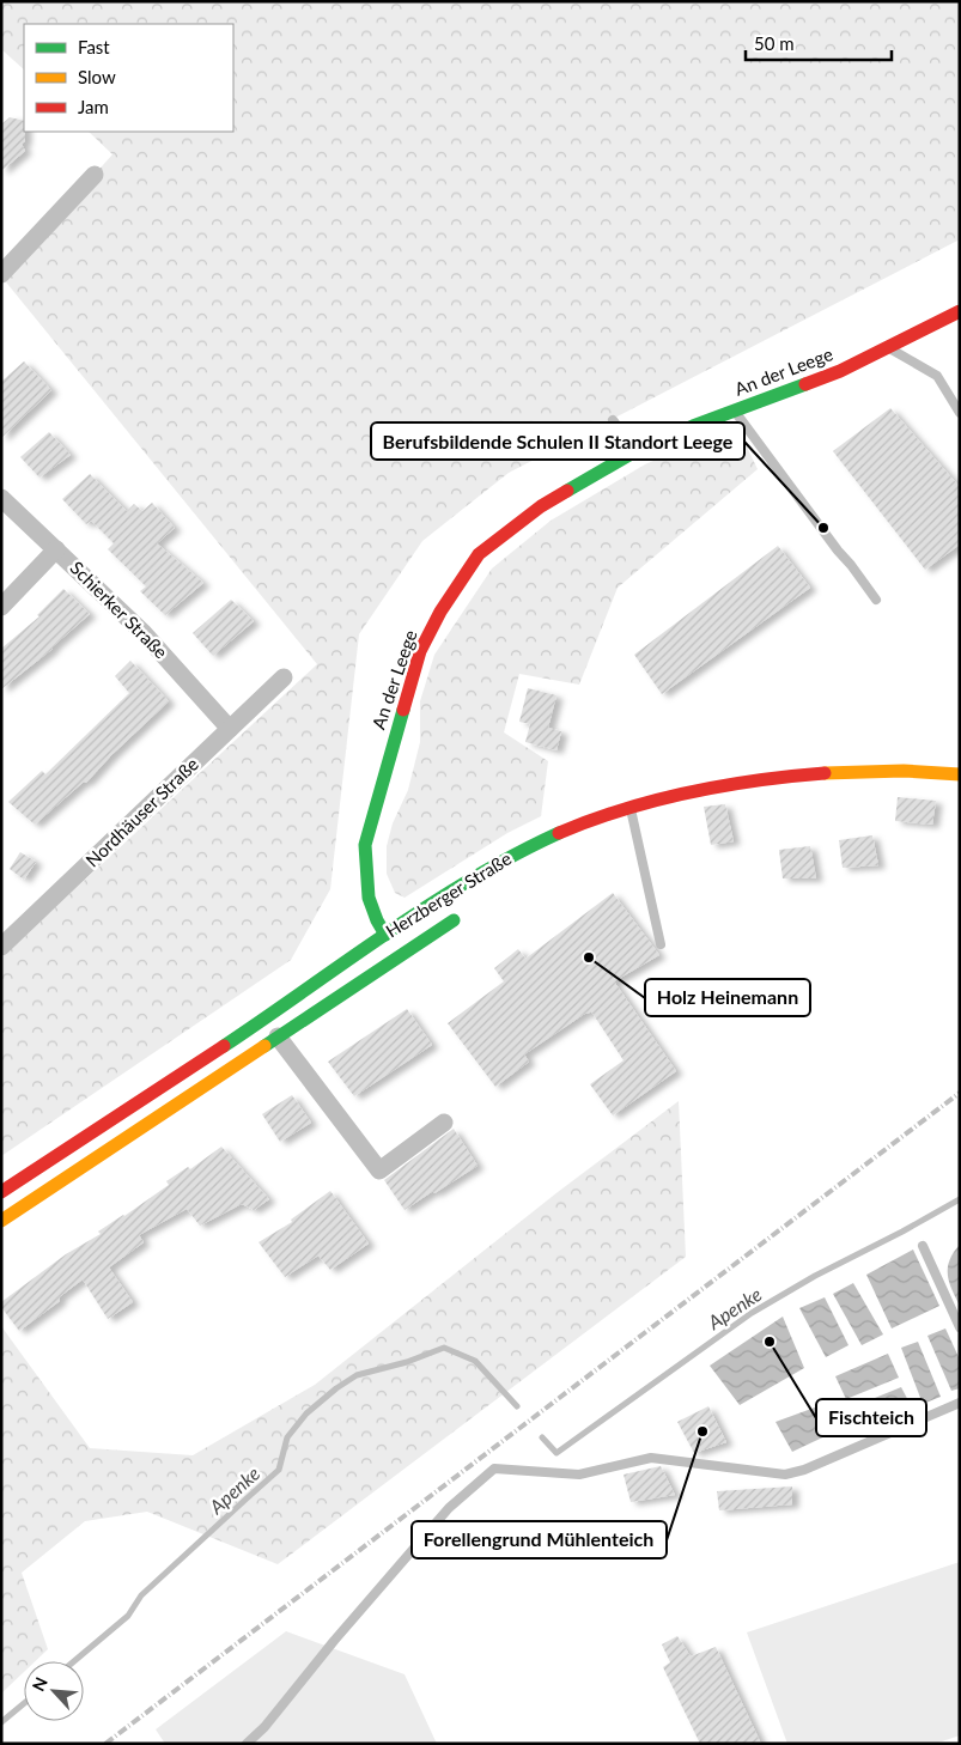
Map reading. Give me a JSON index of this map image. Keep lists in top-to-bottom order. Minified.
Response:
{"streets":{"street":["An der Leege","Schierker Straße","Nordhäuser Straße","Herzberger Straße"]},"crossings":[["An der Leege","Herzberger Straße"],["Schierker Straße","Nordhäuser Straße"]],"water":["Apenke"],"places":["Berufsbildende Schulen II Standort Leege","Holz Heinemann","Fischteich","Forellengrund Mühlenteich"],"legend":["Fast","Slow","Jam"],"scale_bar":"50 m","north":"top left"}
